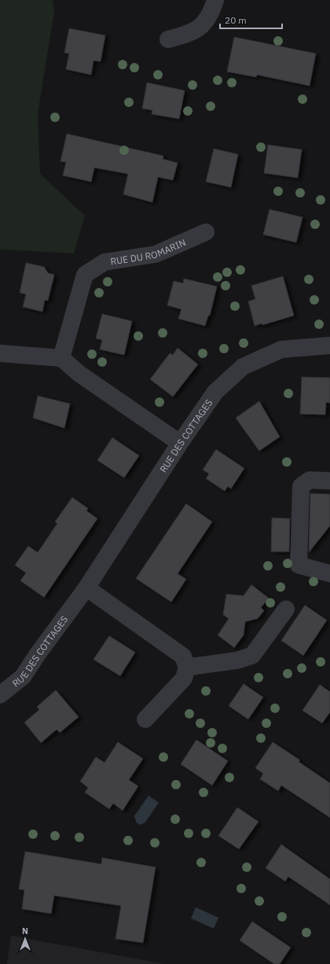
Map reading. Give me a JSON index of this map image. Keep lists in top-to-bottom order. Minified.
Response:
{"streets":{"street":["RUE DU ROMARIN","RUE DES COTTAGES"]},"scale_bar":"20 m","north":"top"}
